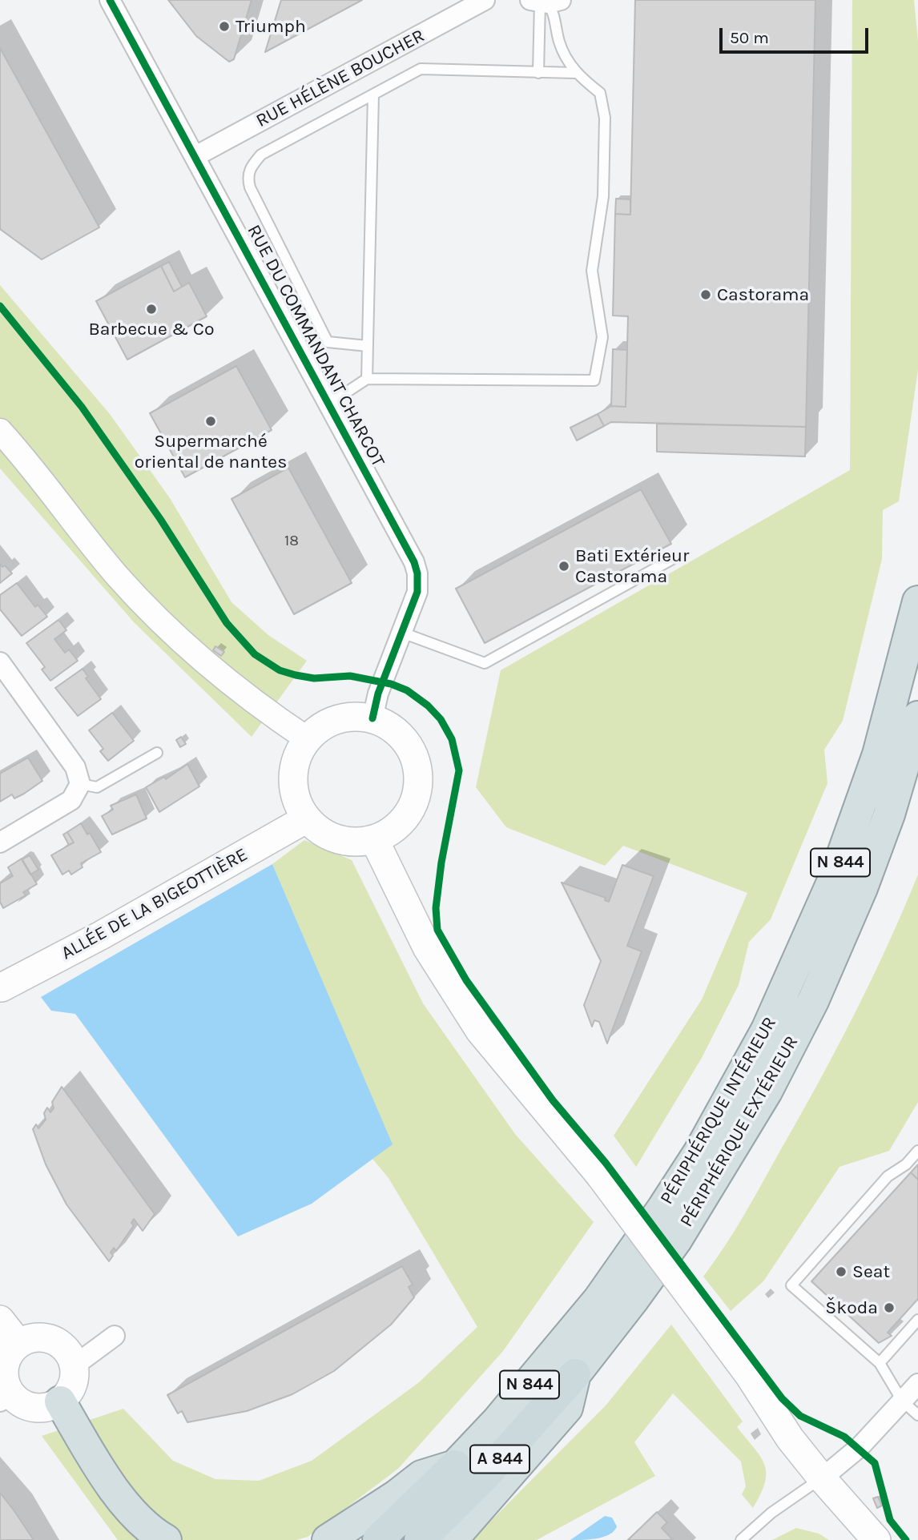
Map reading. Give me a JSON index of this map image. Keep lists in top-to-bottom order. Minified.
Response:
{"streets":{"highway":["N 844","PÉRIPHÉRIQUE INTÉRIEUR","PÉRIPHÉRIQUE EXTÉRIEUR","A 844"],"main road":["ALLÉE DE LA BIGEOTTIÈRE"],"street":["RUE HÉLÈNE BOUCHER","RUE DU COMMANDANT CHARCOT"]},"crossings":[["RUE HÉLÈNE BOUCHER","RUE DU COMMANDANT CHARCOT"],["RUE DU COMMANDANT CHARCOT","ALLÉE DE LA BIGEOTTIÈRE"]],"places":["Triumph","Castorama","Barbecue & Co","Supermarché oriental de nantes","Bati Extérieur Castorama","Seat","Škoda"],"house_numbers":["18"],"scale_bar":"50 m"}
